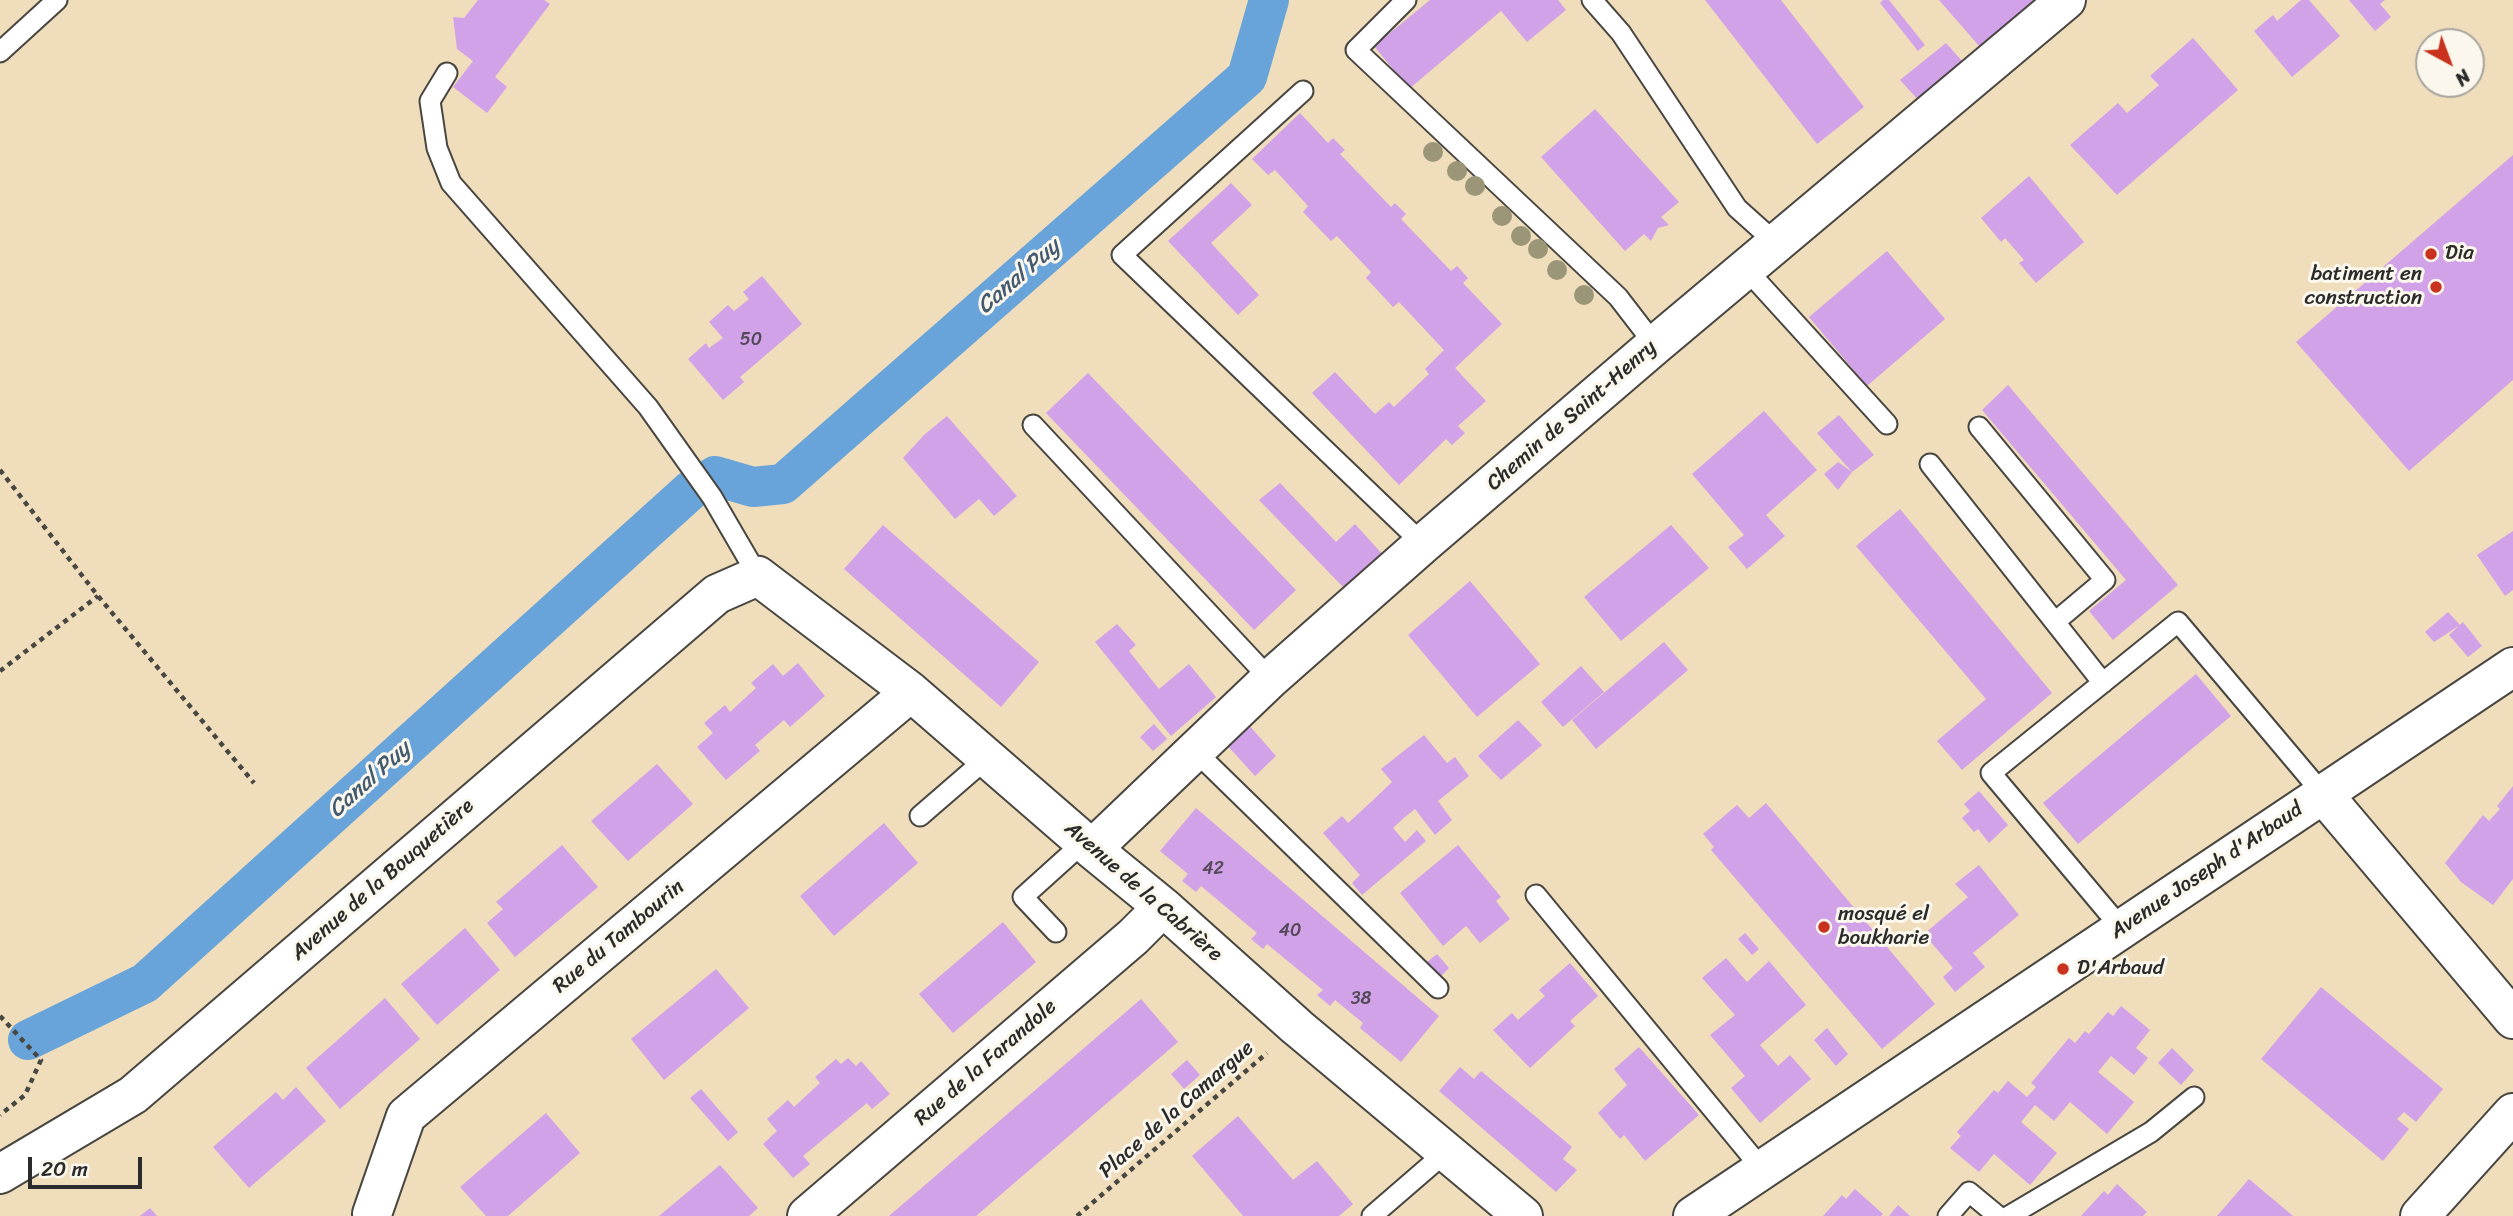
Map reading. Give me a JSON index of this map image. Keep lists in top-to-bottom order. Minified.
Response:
{"streets":{"street":["Chemin de Saint-Henry","Avenue Joseph d'Arbaud","Avenue de la Bouquetière","Avenue de la Cabrière","Rue du Tambourin","Rue de la Farandole"],"path":["Place de la Camargue"]},"crossings":[["Chemin de Saint-Henry","Avenue de la Cabrière"],["Avenue de la Bouquetière","Avenue de la Cabrière"],["Avenue de la Cabrière","Rue du Tambourin"],["Avenue de la Cabrière","Rue de la Farandole"],["Avenue de la Cabrière","Place de la Camargue"]],"water":["Canal Puy"],"places":["Dia","batiment en construction","mosqué el boukharie","D'Arbaud"],"house_numbers":["50","42","40","38"],"scale_bar":"20 m","north":"bottom right"}
